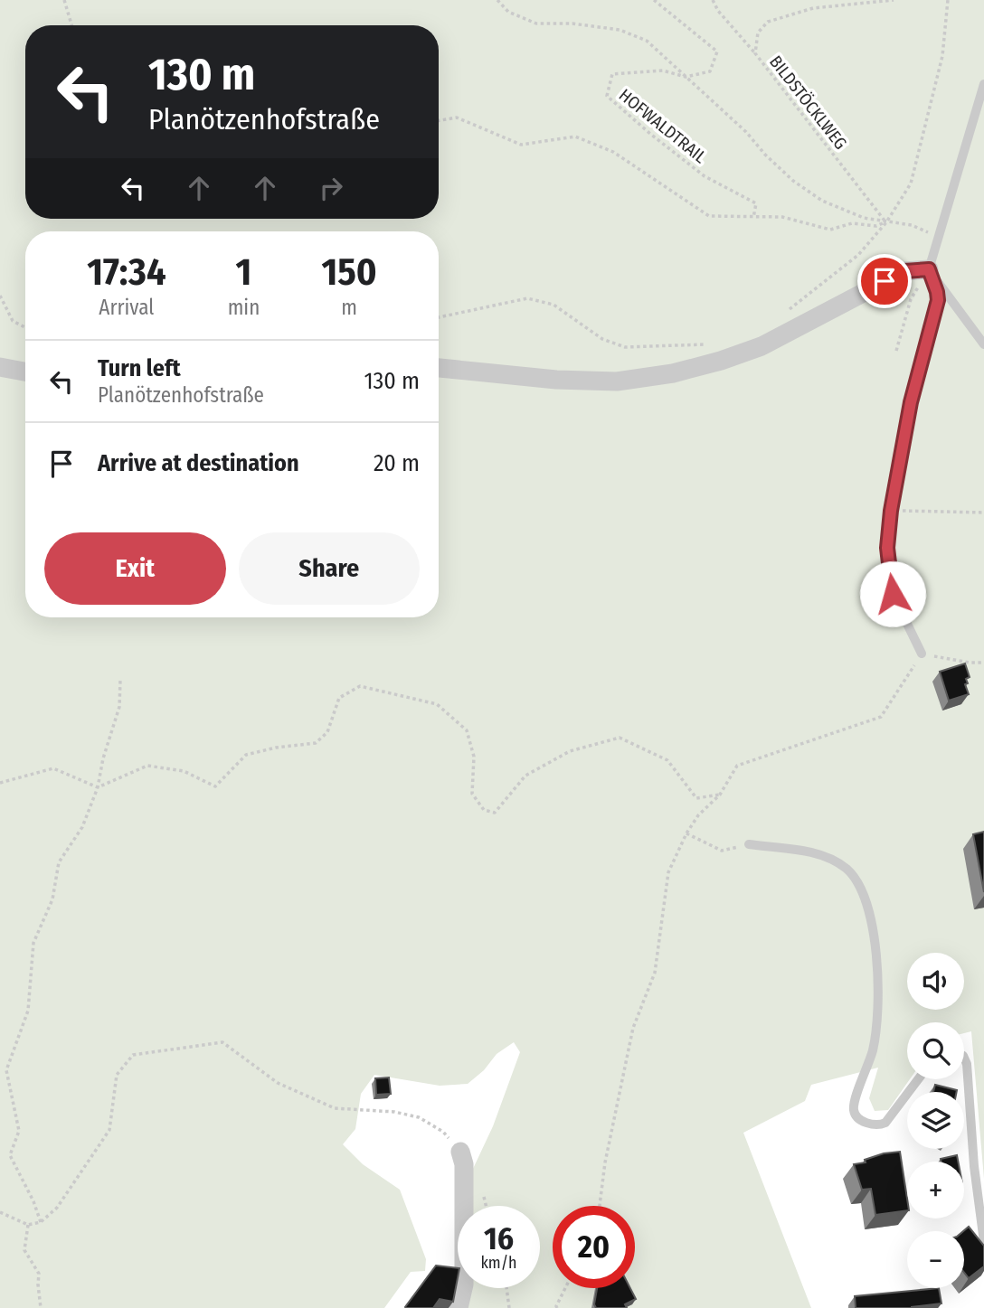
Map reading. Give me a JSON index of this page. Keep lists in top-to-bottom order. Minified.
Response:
{"streets":{"path":["BILDSTÖCKLWEG","HOFWALDTRAIL"]},"page":{"turn":["130 m","Planötzenhofstraße"],"eta":["17:34","Arrival","1","min","150","m"],"list":[{"name":"Turn left","note":"Planötzenhofstraße","value":"130 m"},{"name":"Arrive at destination","value":"20 m"}],"buttons":["Exit","Share"],"map_buttons":["+","−"],"speed":"16 km/h","limit":"20"}}
